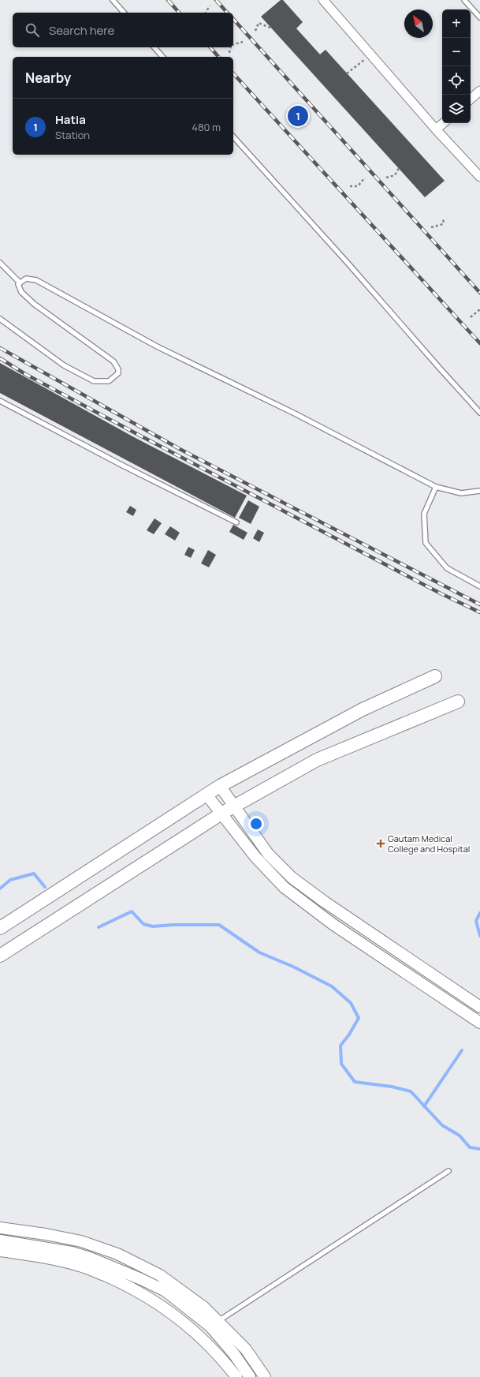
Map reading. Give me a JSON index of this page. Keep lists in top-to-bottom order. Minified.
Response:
{"places":{"health":["Gautam Medical College and Hospital"]},"north":"top left","page":{"map_buttons":["+","−"],"search":"Search here","heading":"Nearby","list":[{"mark":"1","name":"Hatia","note":"Station","value":"480 m"}],"pins":"1"}}
